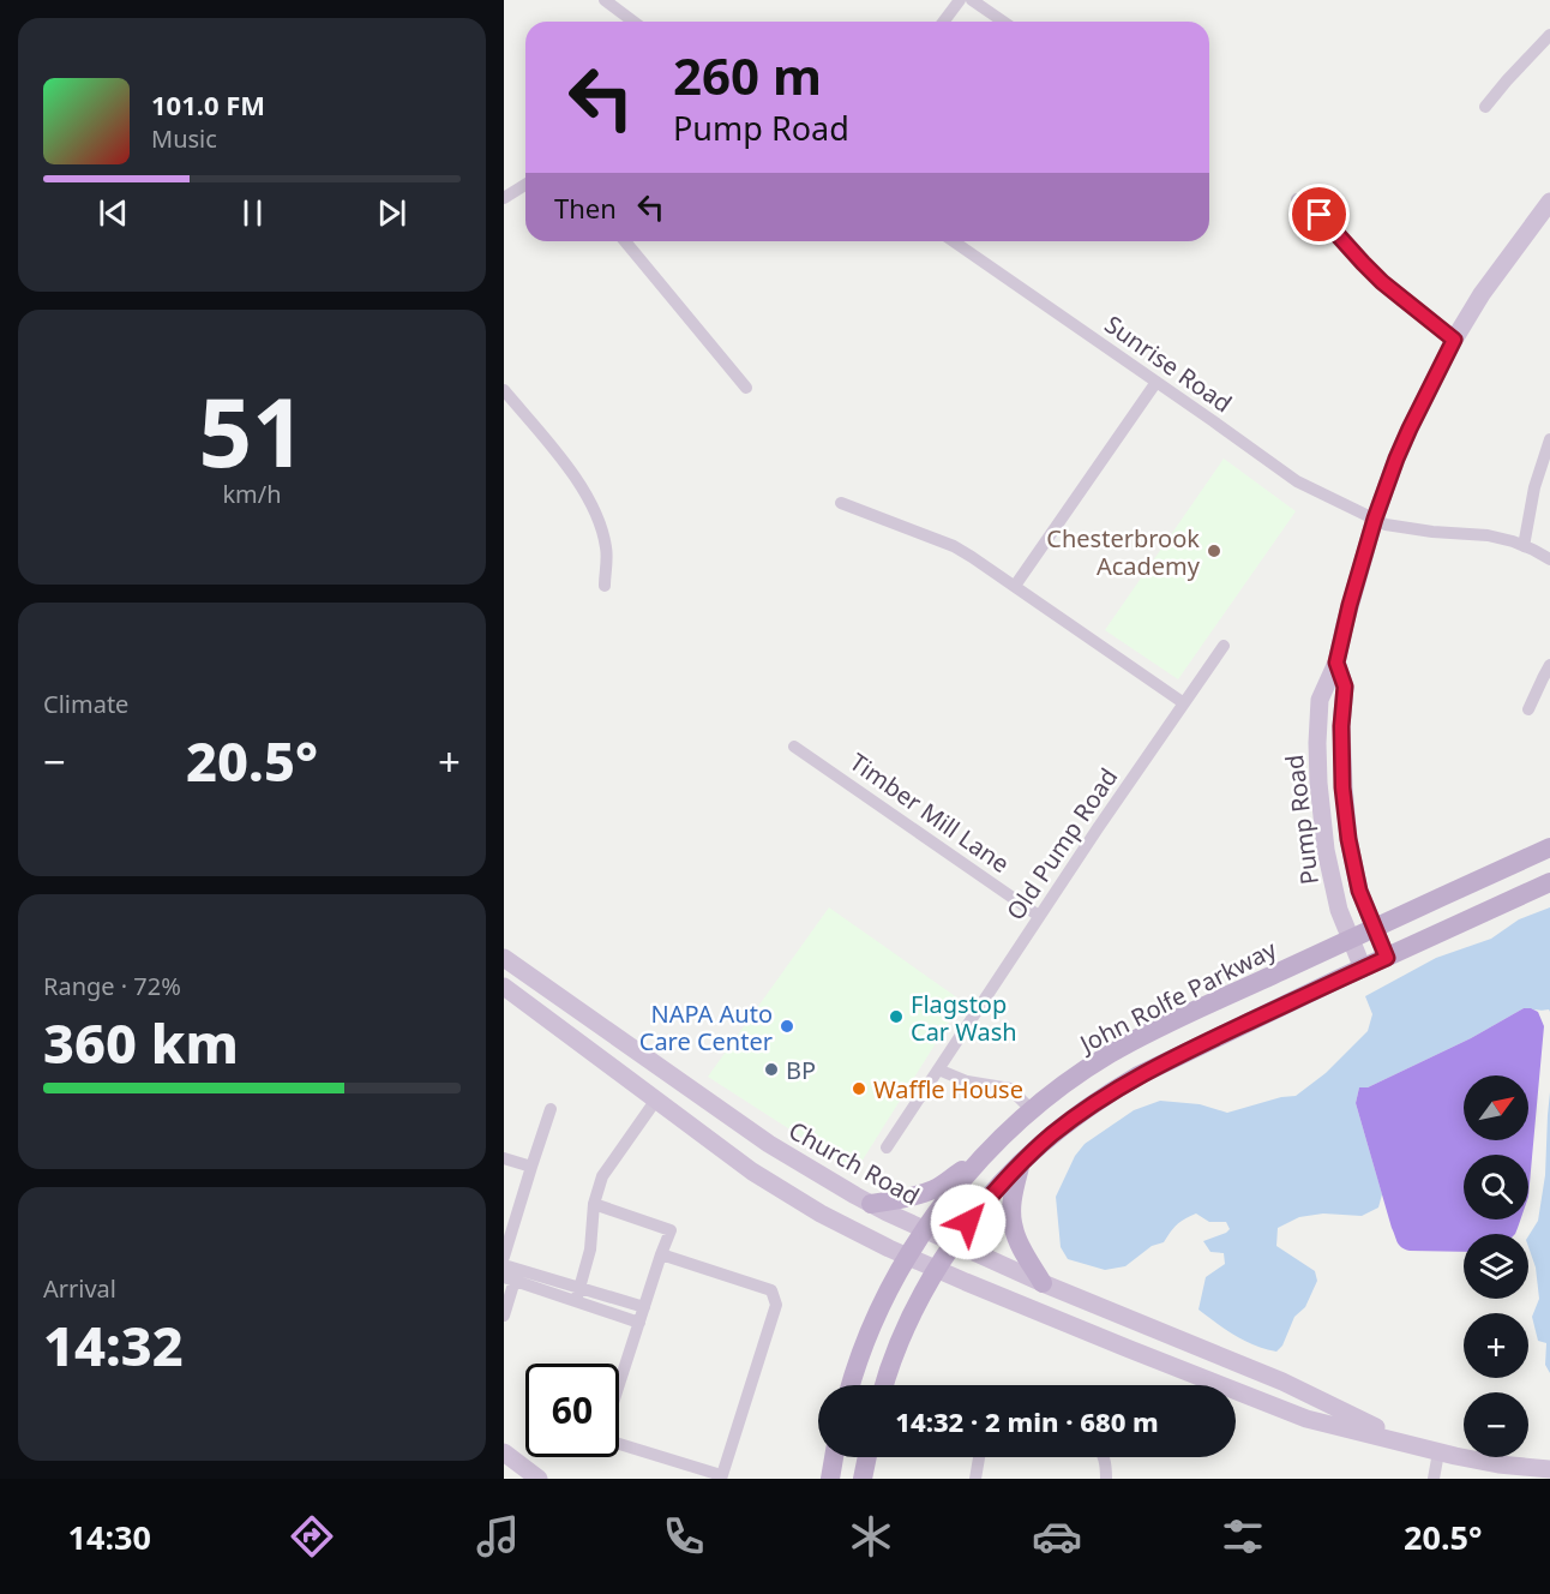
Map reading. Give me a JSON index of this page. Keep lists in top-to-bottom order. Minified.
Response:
{"streets":{"main road":["Pump Road","John Rolfe Parkway","Church Road"],"street":["Sunrise Road","Timber Mill Lane","Old Pump Road"]},"crossings":[["Sunrise Road","Pump Road"],["Timber Mill Lane","Old Pump Road"],["Pump Road","John Rolfe Parkway"],["John Rolfe Parkway","Church Road"]],"places":["Chesterbrook Academy","Flagstop Car Wash","NAPA Auto Care Center","BP","Waffle House"],"north":"top right","page":{"turn":["260 m","Pump Road"],"song":["101.0 FM","Music"],"then":"Then","tile":[["51","km/h"],"Climate",["Range · 72%","360 km"],["Arrival","14:32"]],"heat":["−","20.5°","+"],"map_buttons":["+","−"],"limit":"60","trip":"14:32 · 2 min · 680 m","tabs":["14:30","20.5°"]}}
